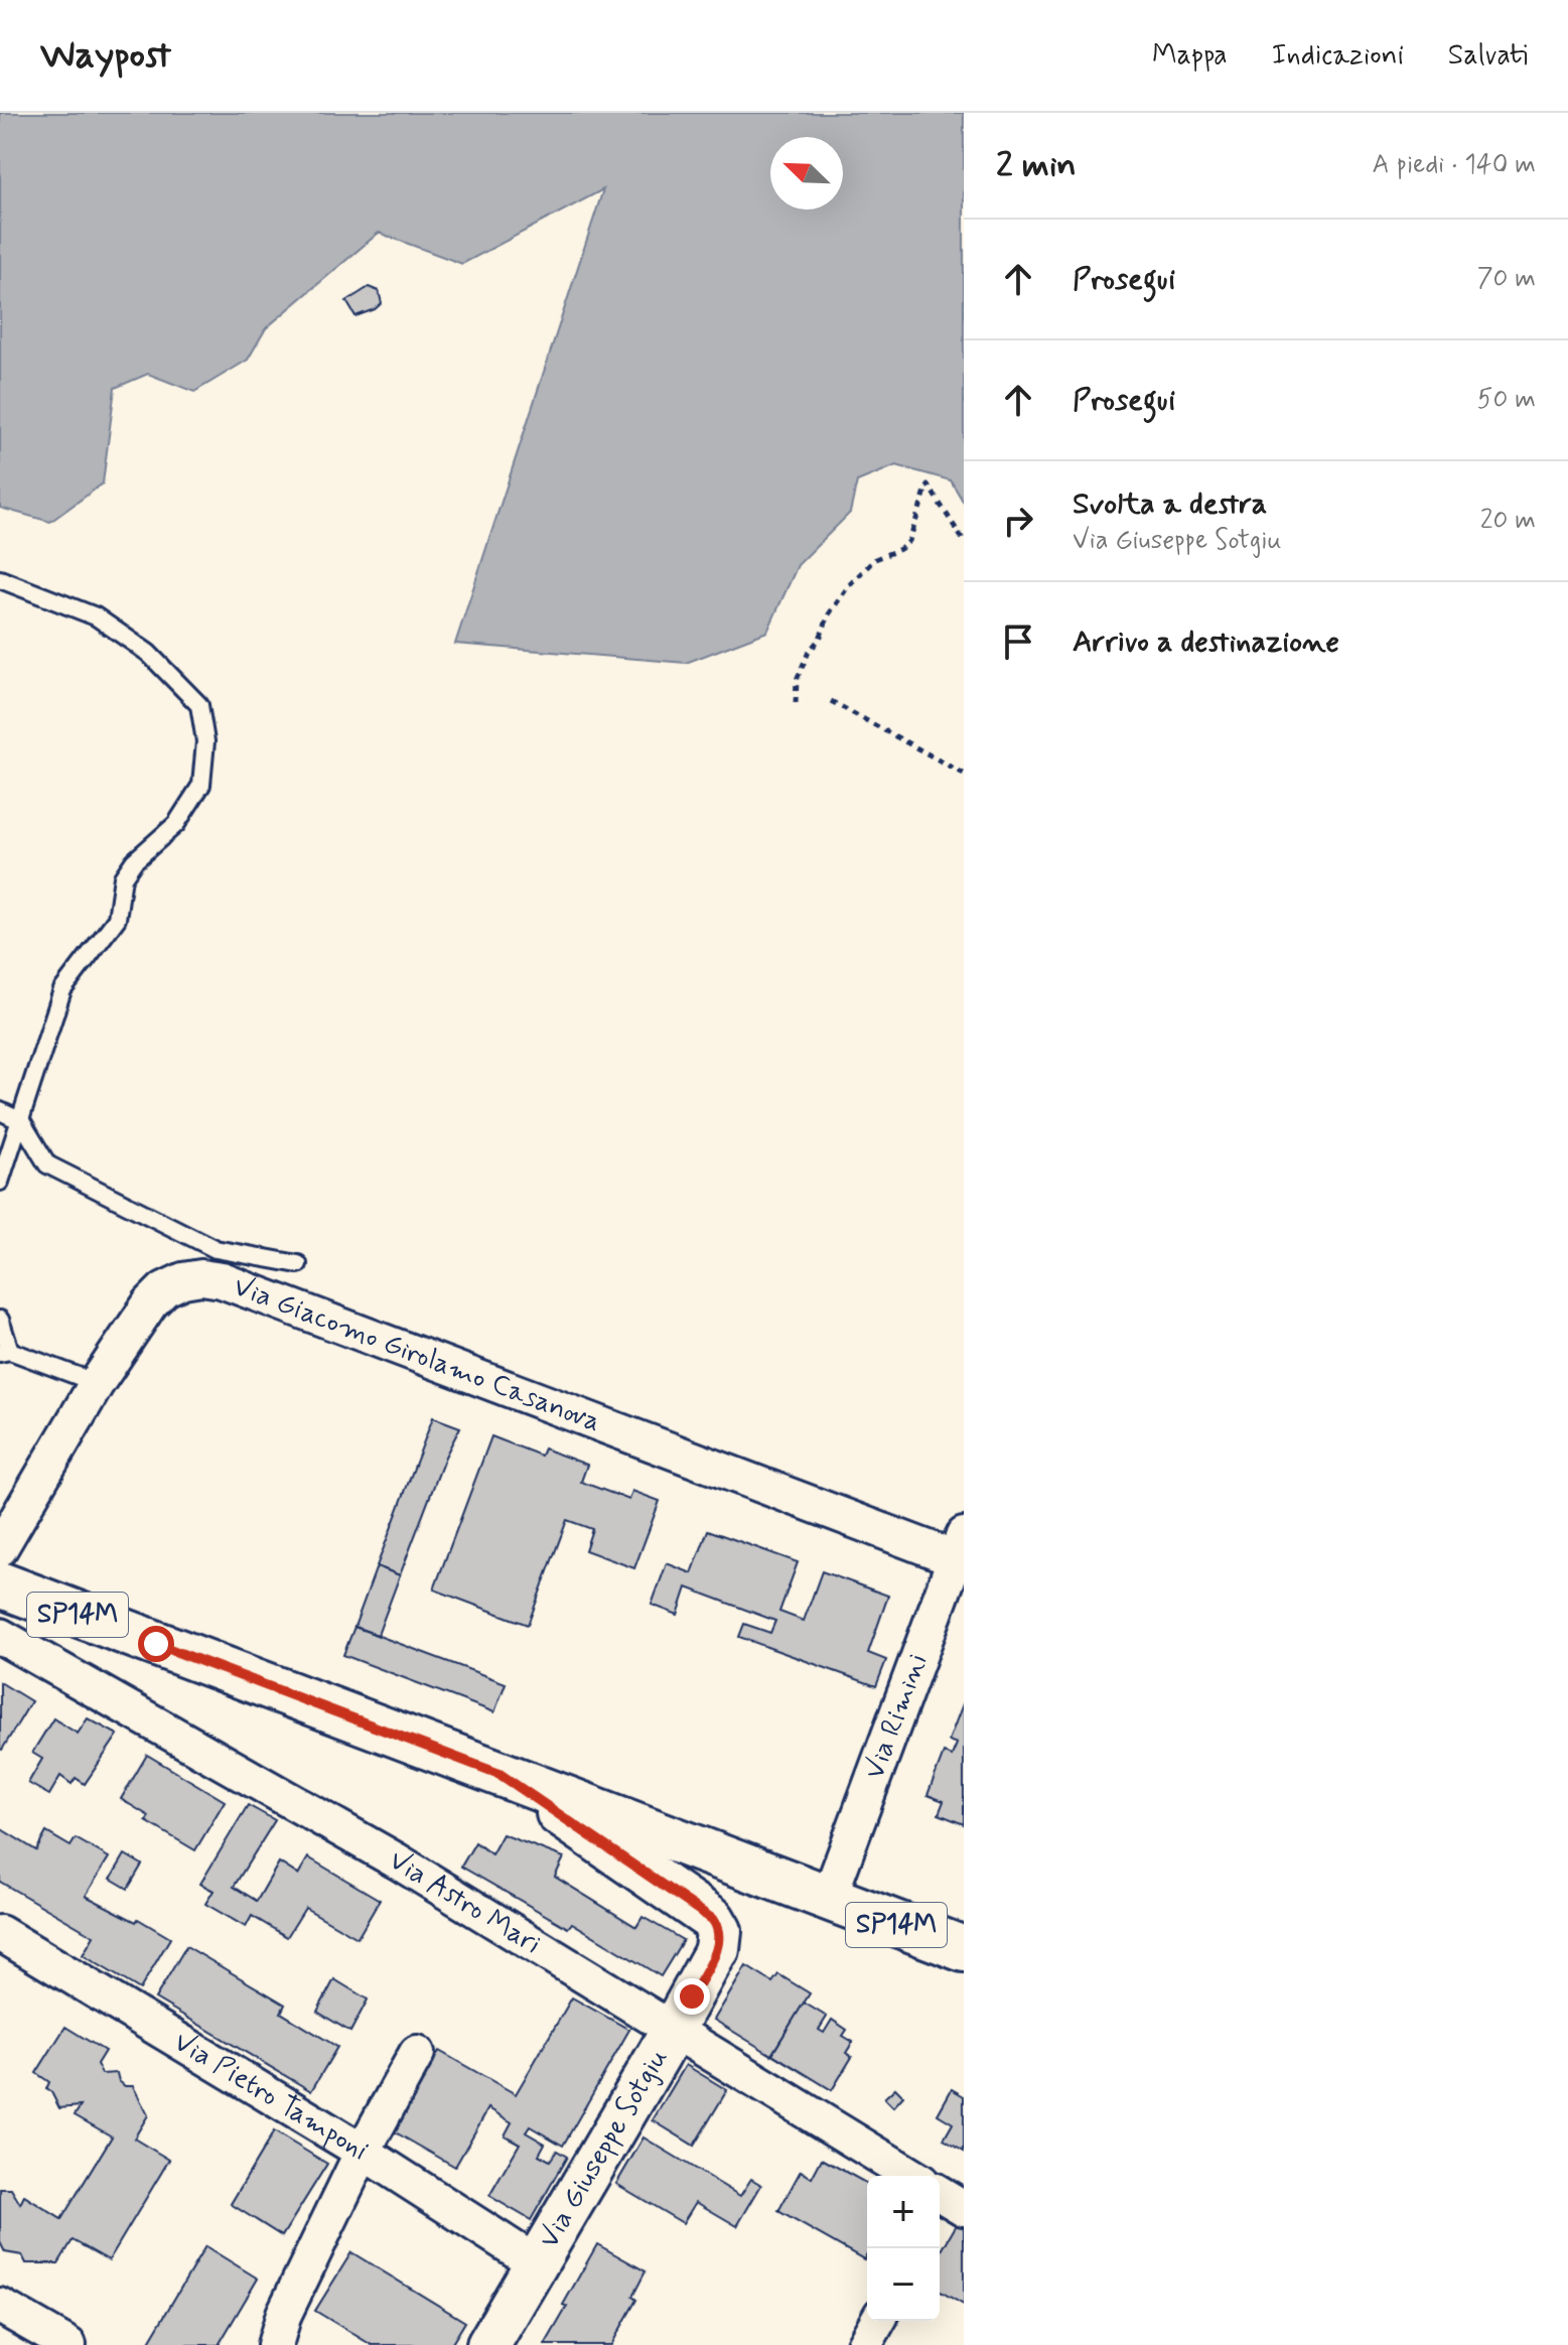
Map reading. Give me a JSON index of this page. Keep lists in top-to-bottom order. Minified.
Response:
{"streets":{"main road":["SP14M"],"street":["Via Giacomo Girolamo Casanova","Via Rimini","Via Astro Mari","Via Pietro Tamponi","Via Giuseppe Sotgiu"]},"crossings":[["Via Giacomo Girolamo Casanova","Via Rimini"],["SP14M","Via Rimini"],["Via Astro Mari","Via Giuseppe Sotgiu"],["Via Pietro Tamponi","Via Giuseppe Sotgiu"]],"north":"top left","page":{"header":"Waypost","nav":["Mappa","Indicazioni","Salvati"],"heading":["2 min","A piedi · 140 m"],"list":[["Prosegui","70 m"],["Prosegui","50 m"],["Svolta a destra","Via Giuseppe Sotgiu","20 m"],"Arrivo a destinazione"],"map_buttons":["+","−"]}}
